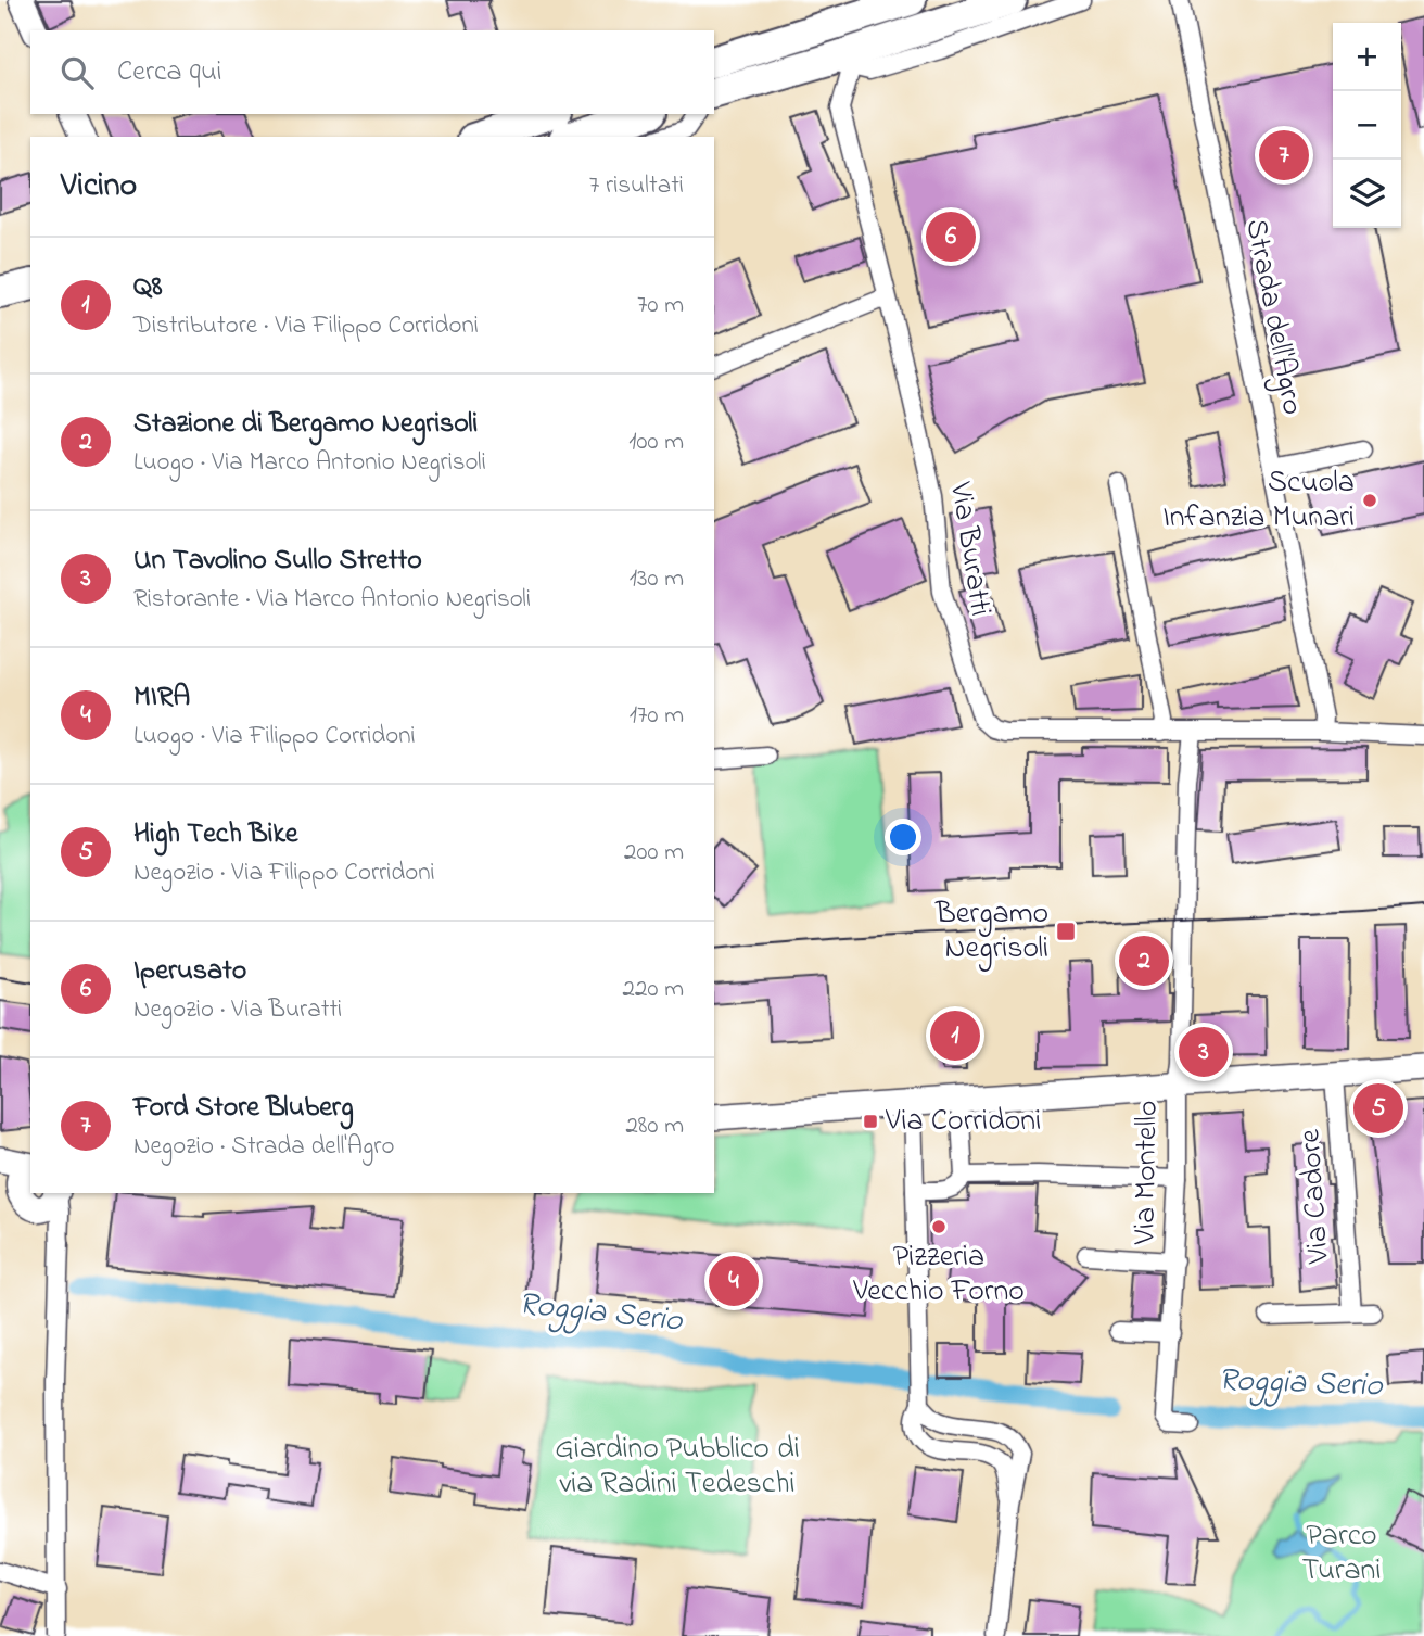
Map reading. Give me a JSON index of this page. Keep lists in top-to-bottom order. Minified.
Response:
{"streets":{"street":["Strada dell'Agro","Via Buratti","Via Montello","Via Cadore"]},"crossings":[["Strada dell'Agro","Via Buratti"],["Via Buratti","Via Montello"]],"water":["Roggia Serio"],"parks":["Giardino Pubblico di via Radini Tedeschi","Parco Turani"],"places":{"other":["Scuola Infanzia Munari","Pizzeria Vecchio Forno"],"transit":["Bergamo Negrisoli","Via Corridoni"]},"page":{"map_buttons":["+","−"],"search":"Cerca qui","pins":["7","6","2","1","3","5","4"],"heading":["Vicino","7 risultati"],"list":[{"mark":"1","name":"Q8","note":"Distributore · Via Filippo Corridoni","value":"70 m"},{"mark":"2","name":"Stazione di Bergamo Negrisoli","note":"Luogo · Via Marco Antonio Negrisoli","value":"100 m"},{"mark":"3","name":"Un Tavolino Sullo Stretto","note":"Ristorante · Via Marco Antonio Negrisoli","value":"130 m"},{"mark":"4","name":"MIRA","note":"Luogo · Via Filippo Corridoni","value":"170 m"},{"mark":"5","name":"High Tech Bike","note":"Negozio · Via Filippo Corridoni","value":"200 m"},{"mark":"6","name":"Iperusato","note":"Negozio · Via Buratti","value":"220 m"},{"mark":"7","name":"Ford Store Bluberg","note":"Negozio · Strada dell'Agro","value":"280 m"}]}}
